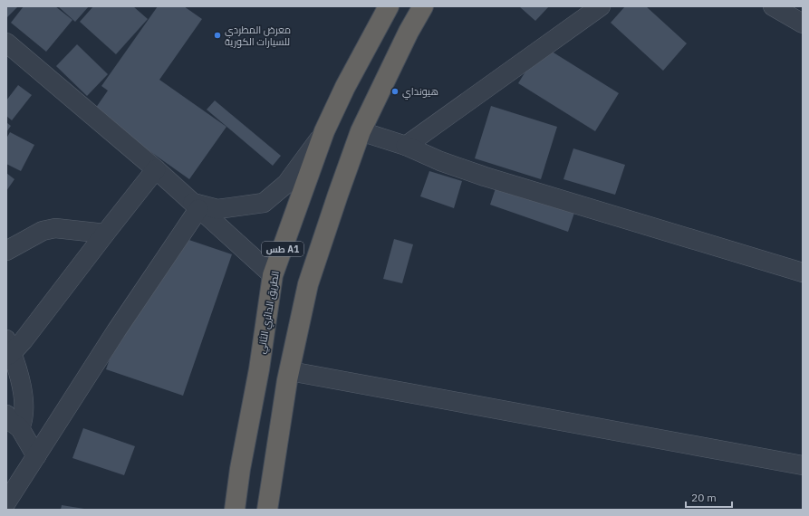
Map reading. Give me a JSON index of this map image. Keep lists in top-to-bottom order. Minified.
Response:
{"streets":{"highway":["طس A1","الطريق الدائري الثاني"]},"places":["معرض المطردي للسيارات الكورية","هيونداي"],"scale_bar":"20 m"}
